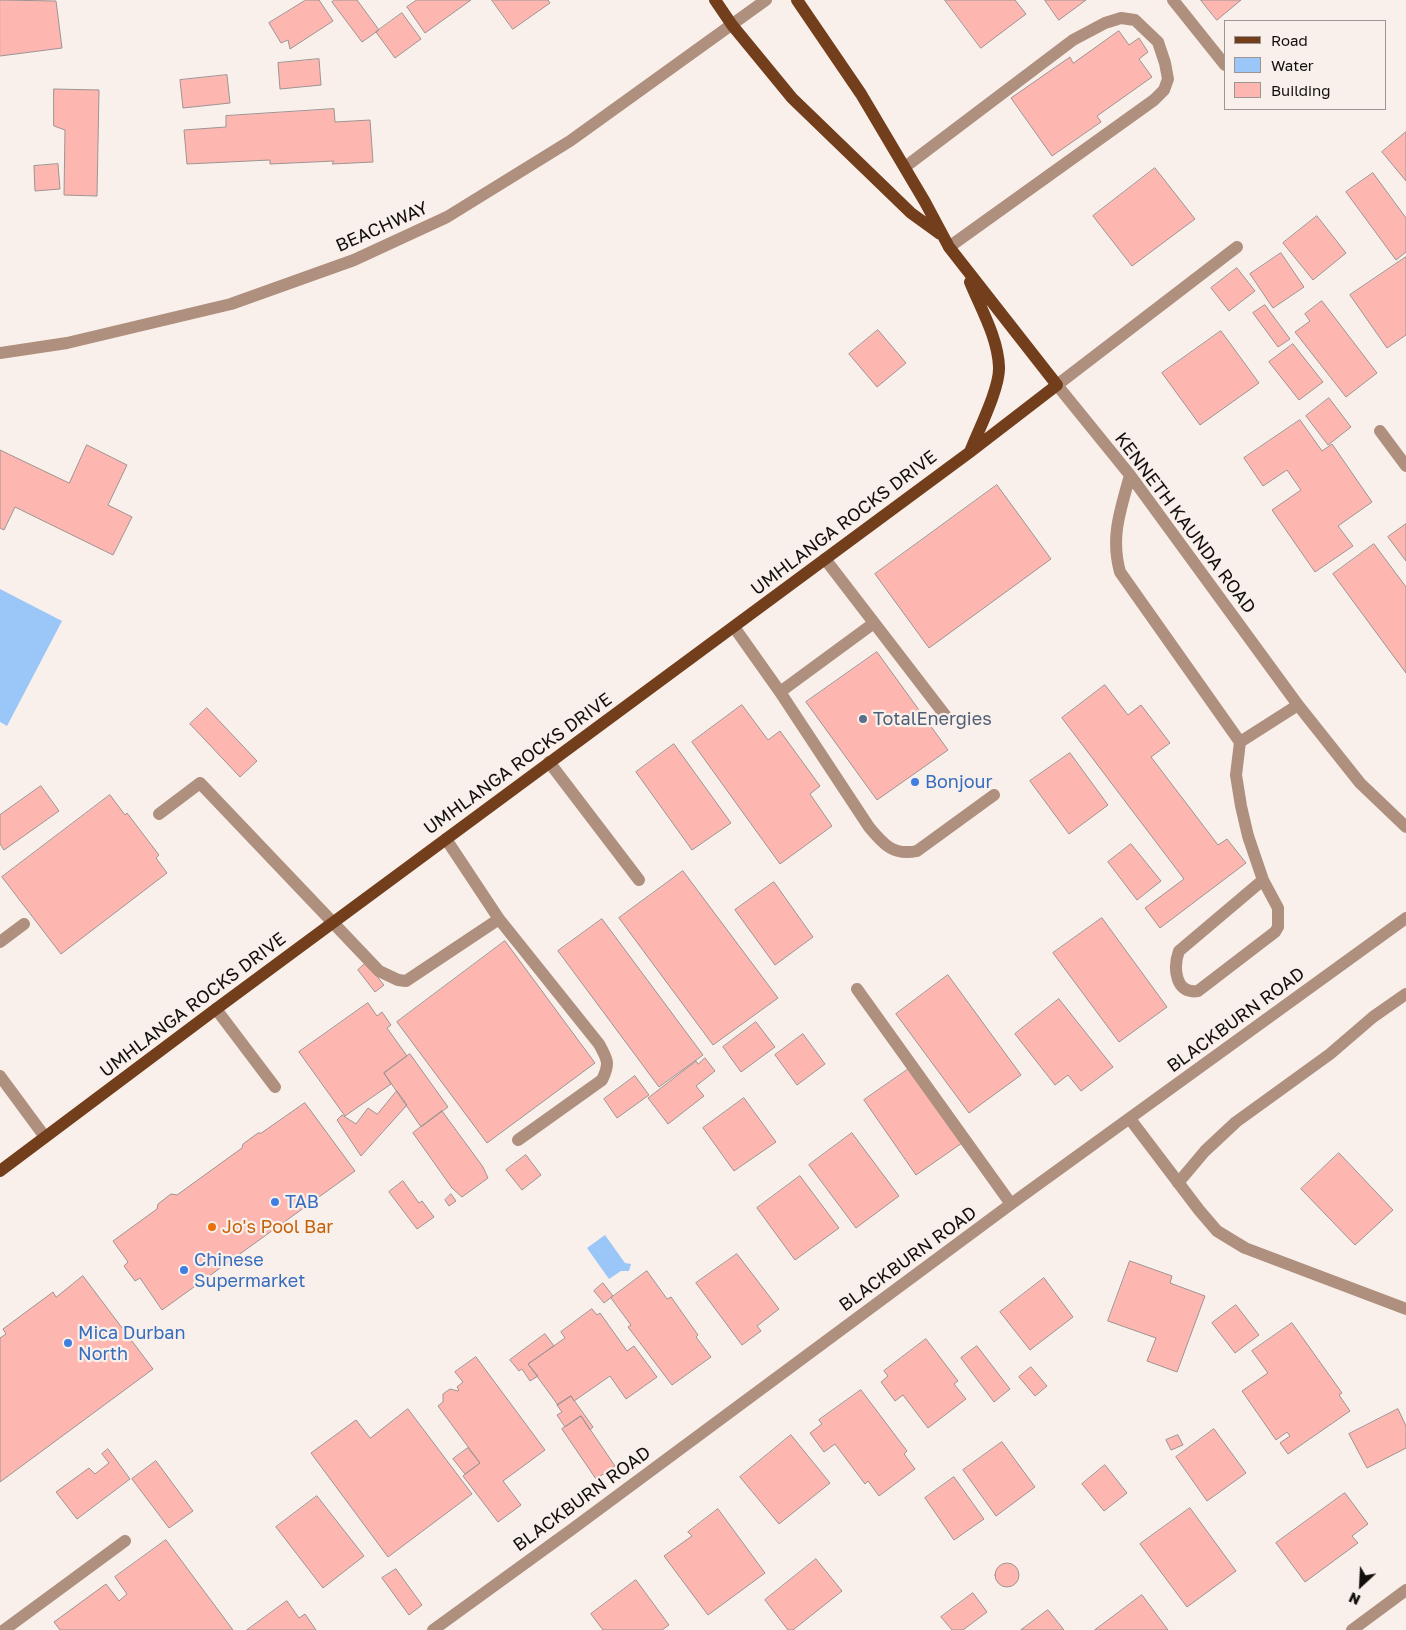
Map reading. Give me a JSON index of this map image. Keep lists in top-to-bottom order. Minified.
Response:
{"streets":{"main road":["UMHLANGA ROCKS DRIVE","KENNETH KAUNDA ROAD"],"street":["BEACHWAY","BLACKBURN ROAD"]},"crossings":[["BEACHWAY","KENNETH KAUNDA ROAD"],["UMHLANGA ROCKS DRIVE","KENNETH KAUNDA ROAD"]],"places":["TotalEnergies","Bonjour","TAB","Jo's Pool Bar","Chinese Supermarket","Mica Durban North"],"legend":["Road","Water","Building"],"north":"bottom left"}
